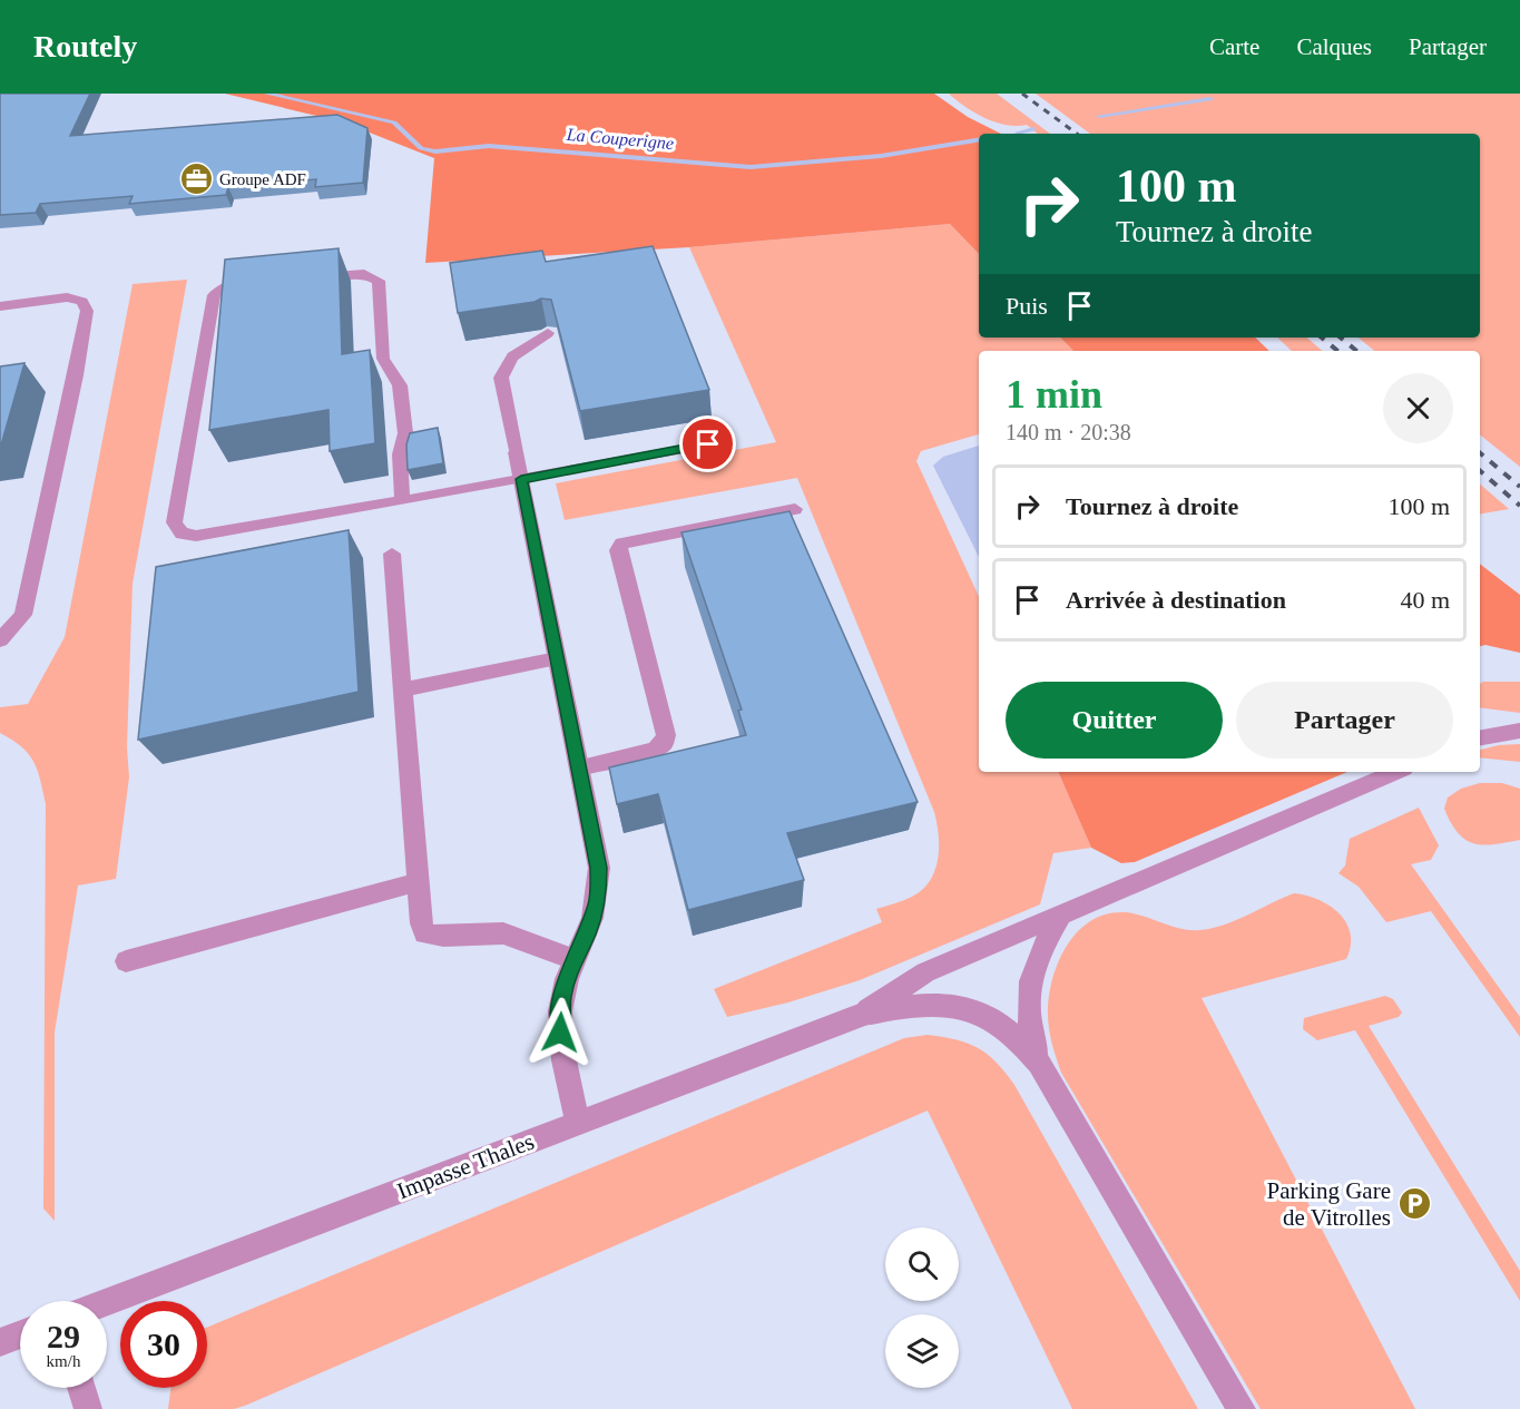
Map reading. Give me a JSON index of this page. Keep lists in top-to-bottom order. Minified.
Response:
{"streets":{"street":["Impasse Thales"]},"water":["La Couperigne"],"places":{"office":["Groupe ADF"],"parking":["Parking Gare de Vitrolles"]},"page":{"header":"Routely","nav":["Carte","Calques","Partager"],"turn":["100 m","Tournez à droite"],"then":"Puis","heading":["1 min","140 m · 20:38"],"list":[{"name":"Tournez à droite","value":"100 m"},{"name":"Arrivée à destination","value":"40 m"}],"buttons":["Quitter","Partager"],"speed":"29 km/h","limit":"30"}}
